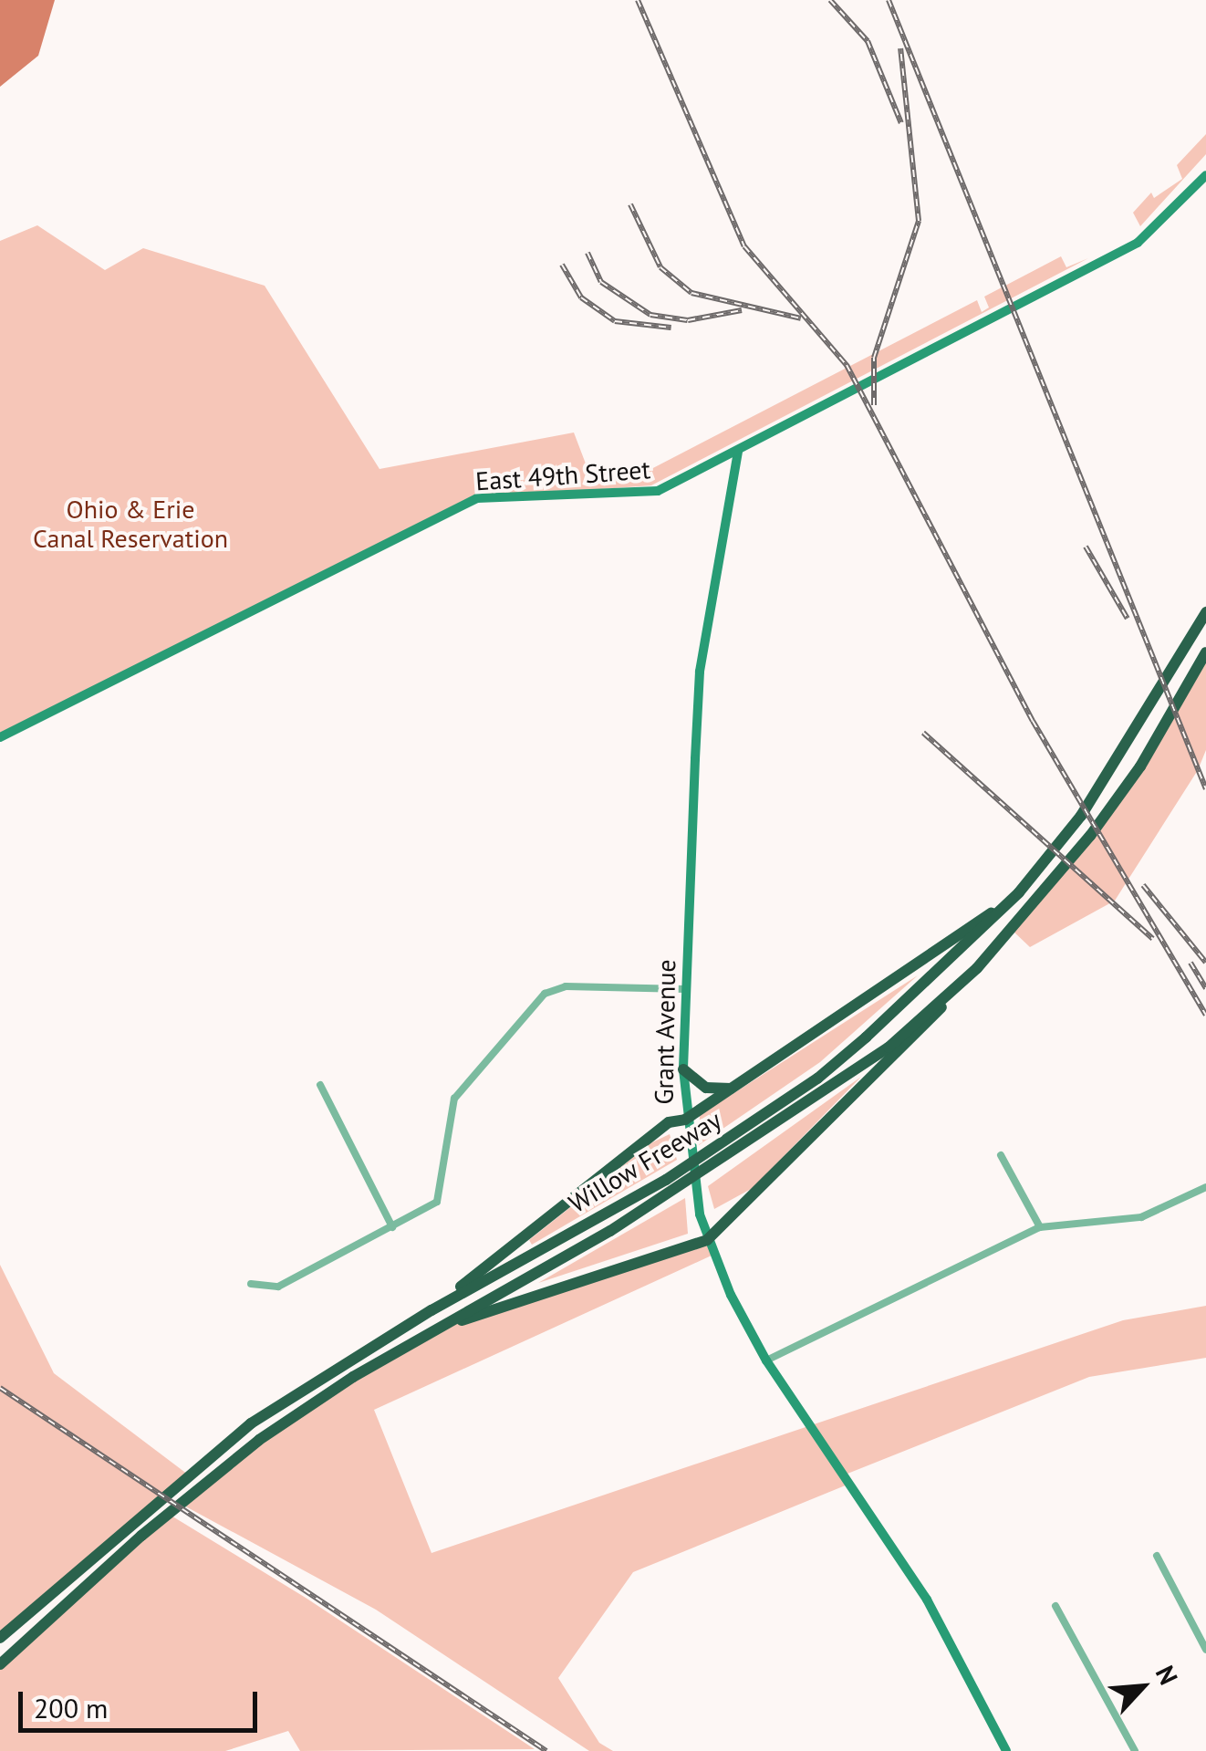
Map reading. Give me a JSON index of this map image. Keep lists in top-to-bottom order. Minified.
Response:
{"streets":{"highway":["Willow Freeway"],"street":["East 49th Street","Grant Avenue"]},"crossings":[["East 49th Street","Grant Avenue"]],"parks":["Ohio & Erie Canal Reservation"],"scale_bar":"200 m","north":"top right"}
